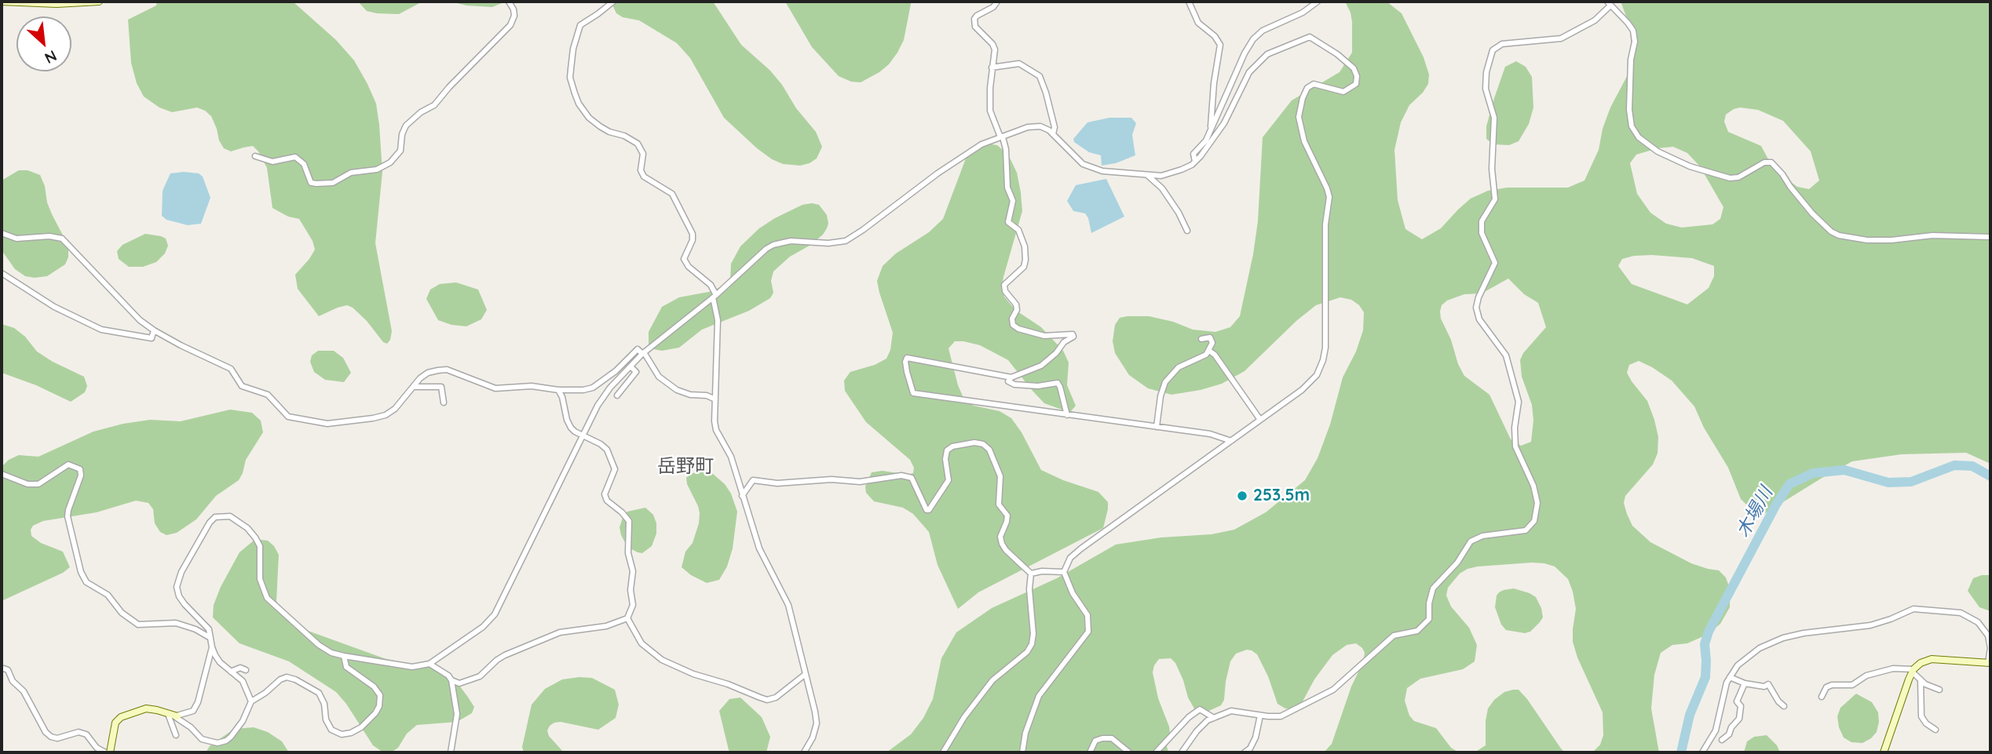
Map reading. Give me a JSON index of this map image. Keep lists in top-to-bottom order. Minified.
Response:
{"districts":["岳野町"],"water":["木場川"],"places":["253.5m"],"north":"bottom right"}
